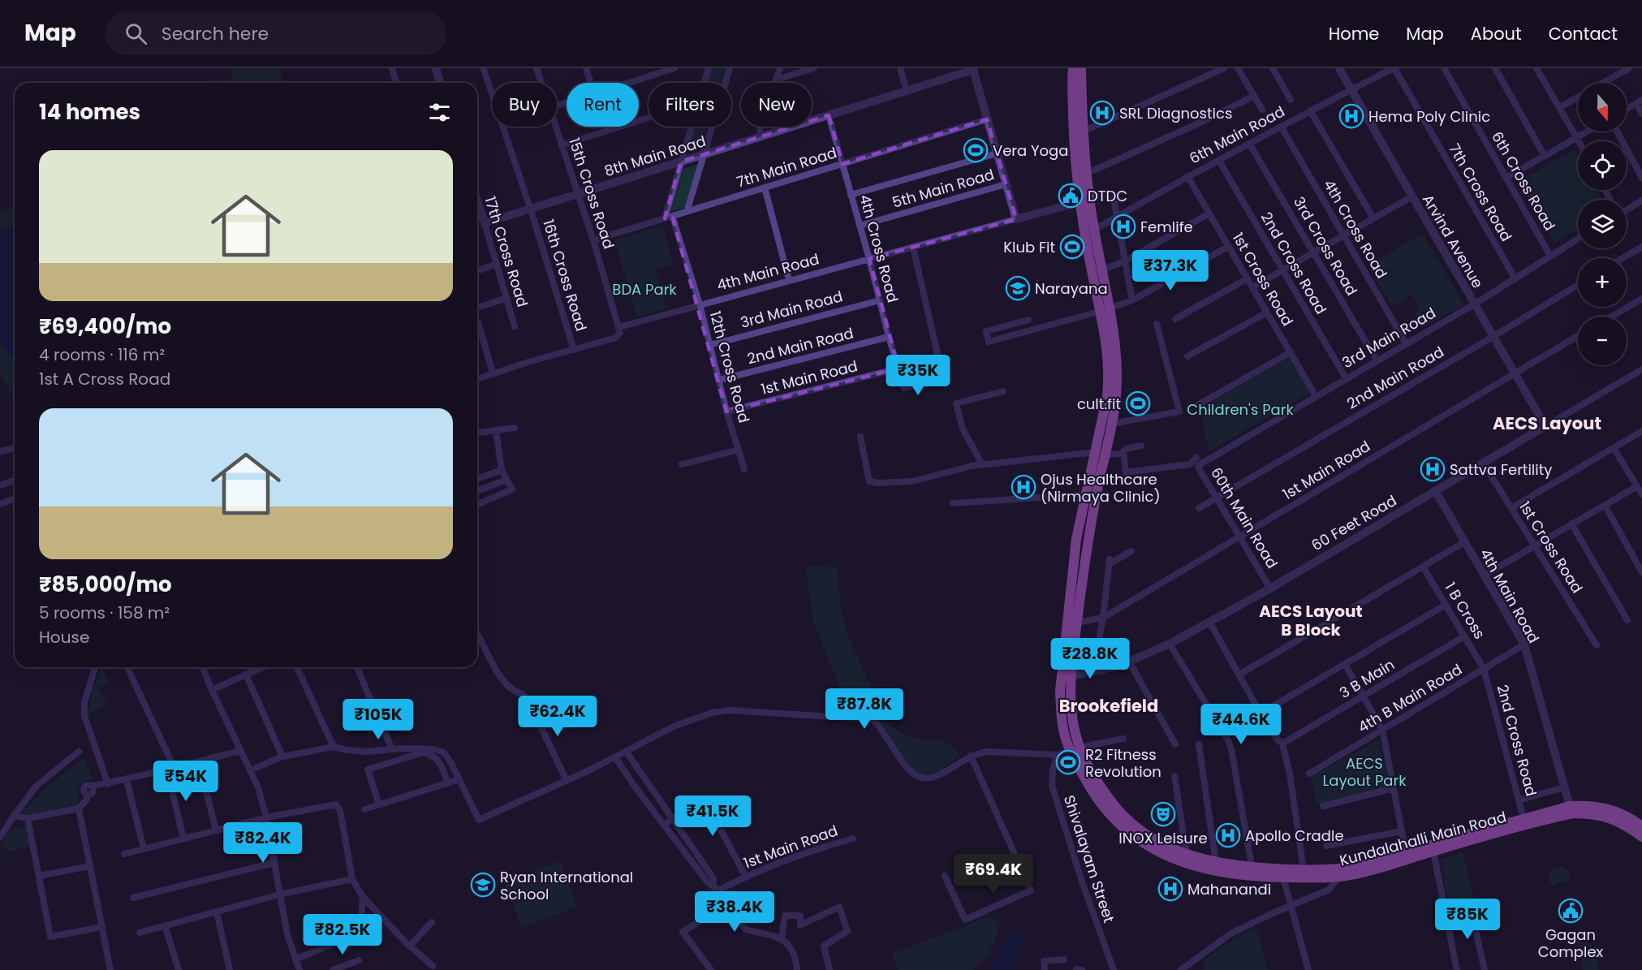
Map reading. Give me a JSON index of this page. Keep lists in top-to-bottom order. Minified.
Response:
{"streets":{"main road":["Kundalahalli Main Road"],"street":["6th Main Road","8th Main Road","7th Main Road","6th Cross Road","5th Main Road","7th Cross Road","15th Cross Road","4th Cross Road","Arvind Avenue","3rd Cross Road","17th Cross Road","2nd Cross Road","4th Main Road","16th Cross Road","1st Cross Road","3rd Main Road","2nd Main Road","12th Cross Road","1st Main Road","60th Main Road","60 Feet Road","1 B Cross","3 B Main","4th B Main Road","Shivalayam Street"]},"crossings":[["6th Main Road","7th Cross Road"],["6th Main Road","4th Cross Road"],["6th Main Road","Arvind Avenue"],["6th Main Road","3rd Cross Road"],["6th Main Road","2nd Cross Road"],["6th Main Road","1st Cross Road"],["6th Main Road","Kundalahalli Main Road"],["8th Main Road","7th Main Road"],["8th Main Road","15th Cross Road"],["8th Main Road","4th Cross Road"],["8th Main Road","17th Cross Road"],["8th Main Road","16th Cross Road"],["7th Main Road","15th Cross Road"],["7th Main Road","4th Cross Road"],["7th Main Road","12th Cross Road"],["6th Cross Road","3rd Main Road"],["5th Main Road","4th Cross Road"],["7th Cross Road","3rd Main Road"],["15th Cross Road","4th Main Road"],["4th Cross Road","4th Main Road"],["4th Cross Road","3rd Main Road"],["4th Cross Road","2nd Main Road"],["4th Cross Road","1st Main Road"],["Arvind Avenue","3rd Main Road"],["Arvind Avenue","2nd Main Road"],["Arvind Avenue","1st Main Road"],["Arvind Avenue","60 Feet Road"],["3rd Cross Road","3rd Main Road"],["2nd Cross Road","3rd Main Road"],["2nd Cross Road","1 B Cross"],["2nd Cross Road","4th B Main Road"],["2nd Cross Road","Kundalahalli Main Road"],["4th Main Road","16th Cross Road"],["4th Main Road","12th Cross Road"],["4th Main Road","60 Feet Road"],["4th Main Road","4th B Main Road"],["4th Main Road","Kundalahalli Main Road"],["1st Cross Road","3rd Main Road"],["1st Cross Road","60 Feet Road"],["3rd Main Road","12th Cross Road"],["3rd Main Road","60th Main Road"],["2nd Main Road","12th Cross Road"],["2nd Main Road","60th Main Road"],["12th Cross Road","1st Main Road"],["1st Main Road","60th Main Road"],["1st Main Road","Kundalahalli Main Road"],["60th Main Road","60 Feet Road"],["60 Feet Road","Kundalahalli Main Road"],["1 B Cross","3 B Main"],["1 B Cross","4th B Main Road"]],"districts":["AECS Layout","AECS Layout B Block","Brookefield"],"parks":["BDA Park","Children's Park","AECS Layout Park"],"places":{"hospital":["SRL Diagnostics","Hema Poly Clinic","Femlife","Sattva Fertility","Ojus Healthcare (Nirmaya Clinic)","Apollo Cradle","Mahanandi"],"sports":["Vera Yoga","Klub Fit","cult.fit","R2 Fitness Revolution"],"public building":["DTDC","Gagan Complex"],"school or university":["Narayana","Ryan International School"],"theatre":["INOX Leisure"]},"north":"bottom","page":{"header":"Map","search":"Search here","nav":["Home","Map","About","Contact"],"map_buttons":["+","−"],"chip":["Buy","Rent","Filters","New"],"heading":"14 homes","list":[{"name":"₹69,400/mo","note":"4 rooms · 116 m² · 1st A Cross Road"},{"name":"₹85,000/mo","note":"5 rooms · 158 m² · House"}],"price":["₹37.3K","₹35K","₹28.8K","₹87.8K","₹62.4K","₹105K","₹44.6K","₹54K","₹41.5K","₹82.4K","₹69.4K","₹38.4K","₹85K","₹82.5K"]}}
